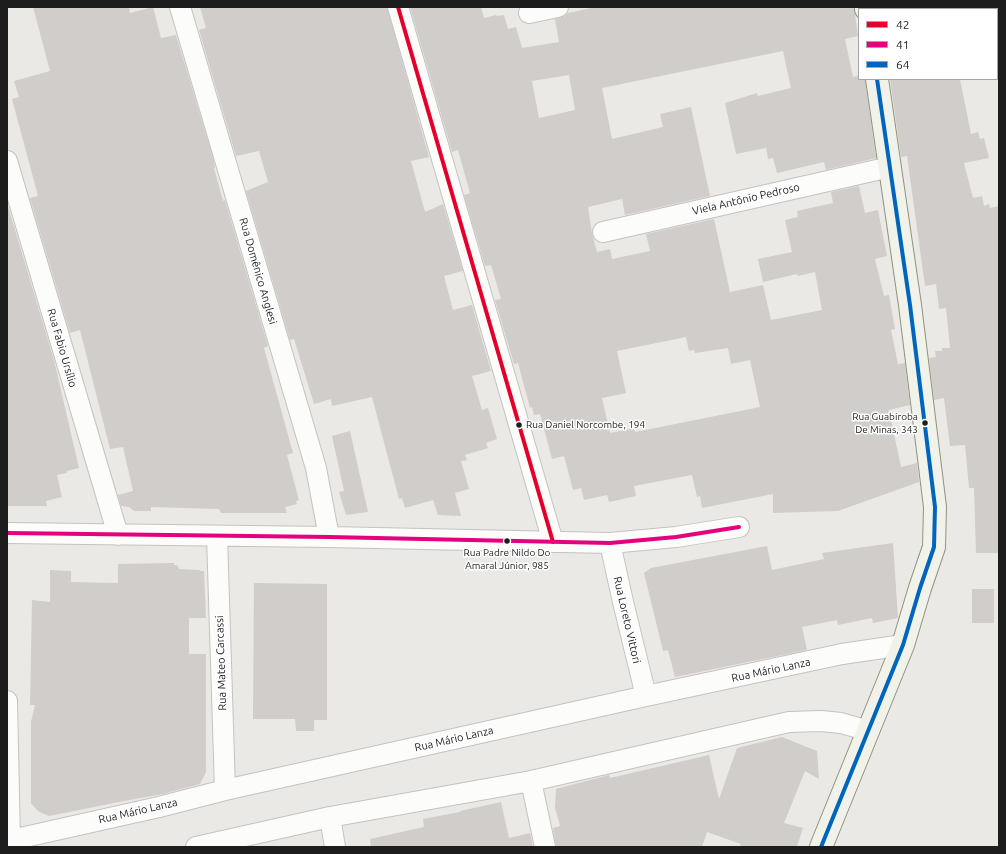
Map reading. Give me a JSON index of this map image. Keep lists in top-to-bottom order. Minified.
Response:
{"streets":{"street":["Viela Antônio Pedroso","Rua Domênico Anglesi","Rua Fabio Ursílio","Rua Loreto Vittori","Rua Mateo Carcassi","Rua Mário Lanza"]},"crossings":[["Rua Loreto Vittori","Rua Mário Lanza"],["Rua Mateo Carcassi","Rua Mário Lanza"]],"places":["Rua Guabiroba De Minas, 343","Rua Daniel Norcombe, 194","Rua Padre Nildo Do Amaral Júnior, 985"],"lines":["transit line 42","transit line 64","transit line 41"],"legend":["42","41","64"]}
